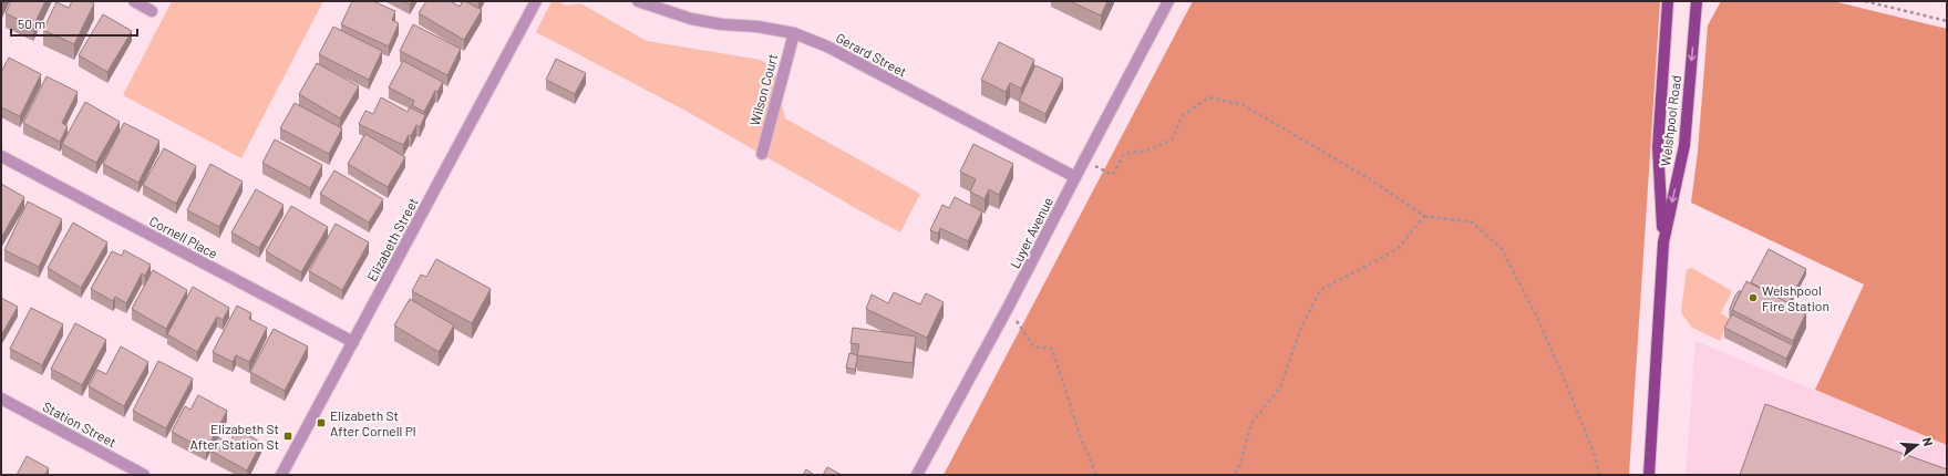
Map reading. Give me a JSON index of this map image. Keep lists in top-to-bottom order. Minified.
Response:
{"streets":{"main road":["Welshpool Road"],"street":["Gerard Street","Wilson Court","Luyer Avenue","Cornell Place","Elizabeth Street","Station Street"]},"crossings":[["Gerard Street","Wilson Court"],["Gerard Street","Luyer Avenue"],["Cornell Place","Elizabeth Street"]],"places":{"other":["Welshpool Fire Station"],"transit":["Elizabeth St After Cornell Pl","Elizabeth St After Station St"]},"scale_bar":"50 m","north":"right"}
